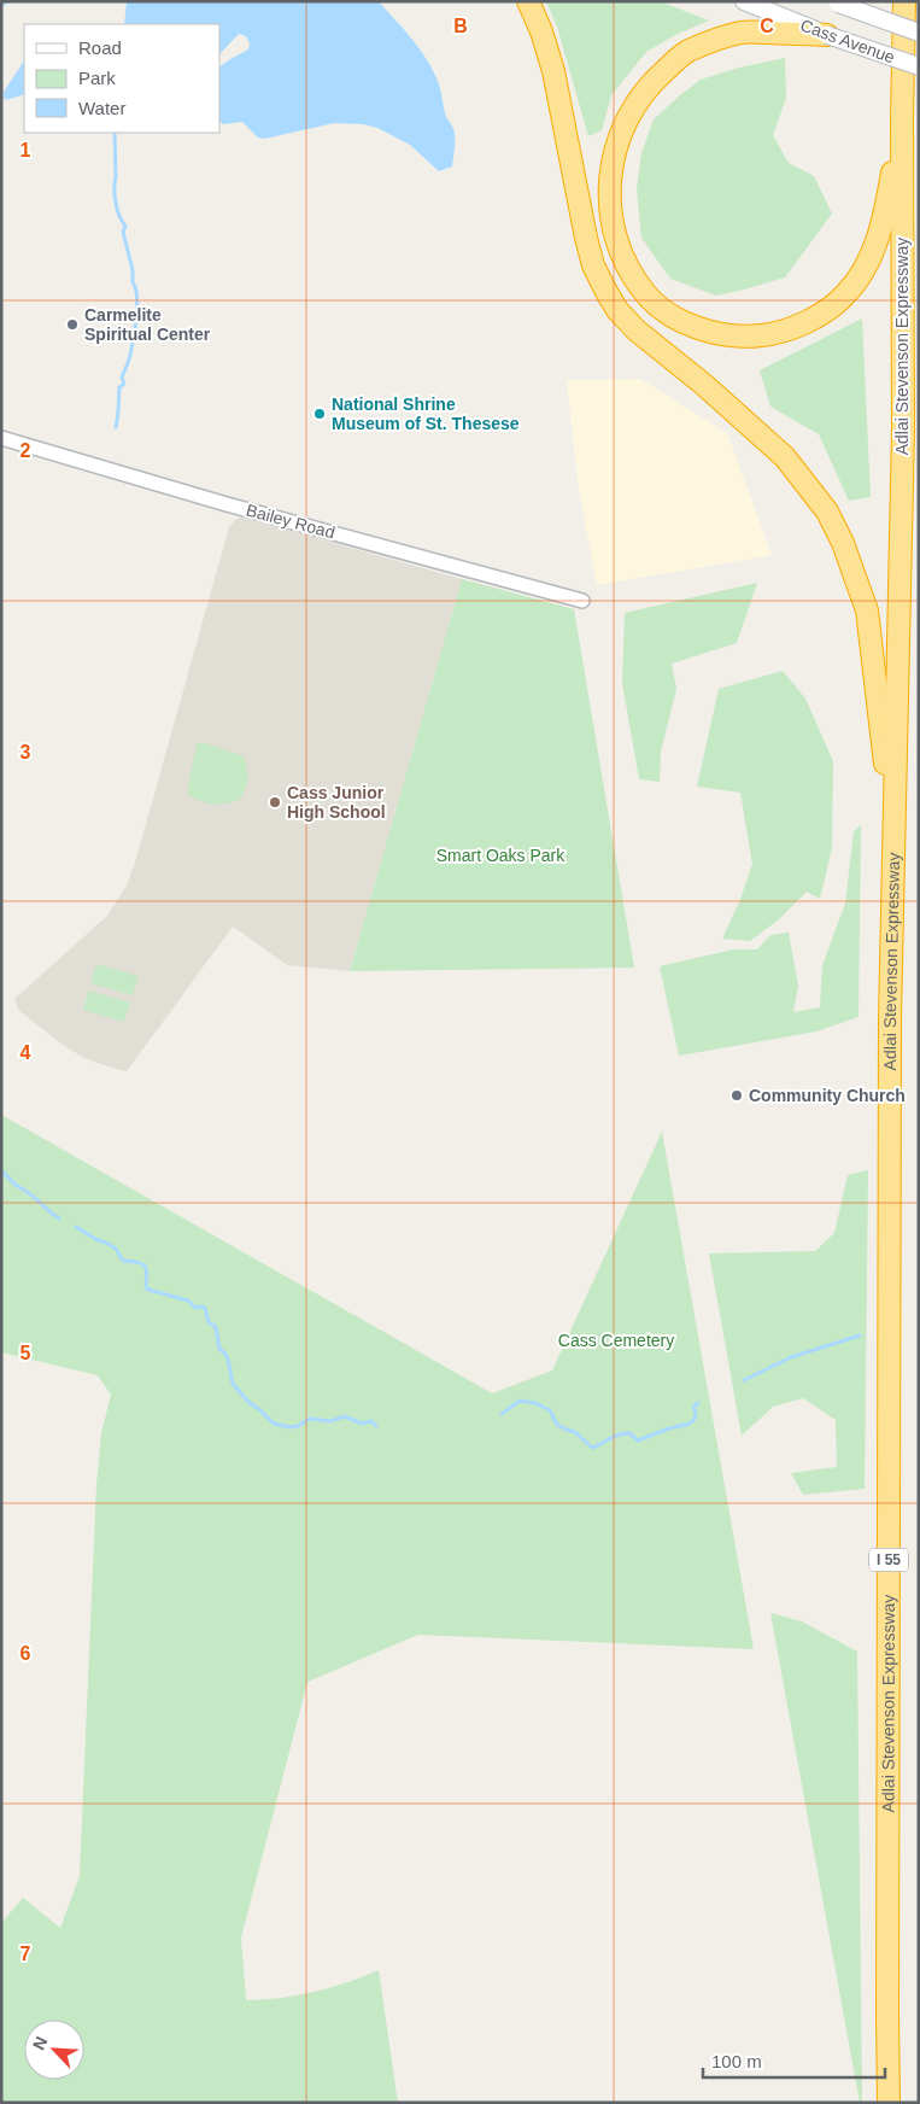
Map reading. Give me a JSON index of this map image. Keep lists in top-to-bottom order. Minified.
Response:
{"streets":{"highway":["Adlai Stevenson Expressway","I 55"],"main road":["Cass Avenue"],"street":["Bailey Road"]},"parks":["Smart Oaks Park","Cass Cemetery"],"places":["Carmelite Spiritual Center","National Shrine Museum of St. Thesese","Cass Junior High School","Community Church"],"legend":["Road","Park","Water"],"scale_bar":"100 m","north":"top left","grid":{"columns":["B","C"],"rows":["1","2","3","4","5","6","7"]}}
